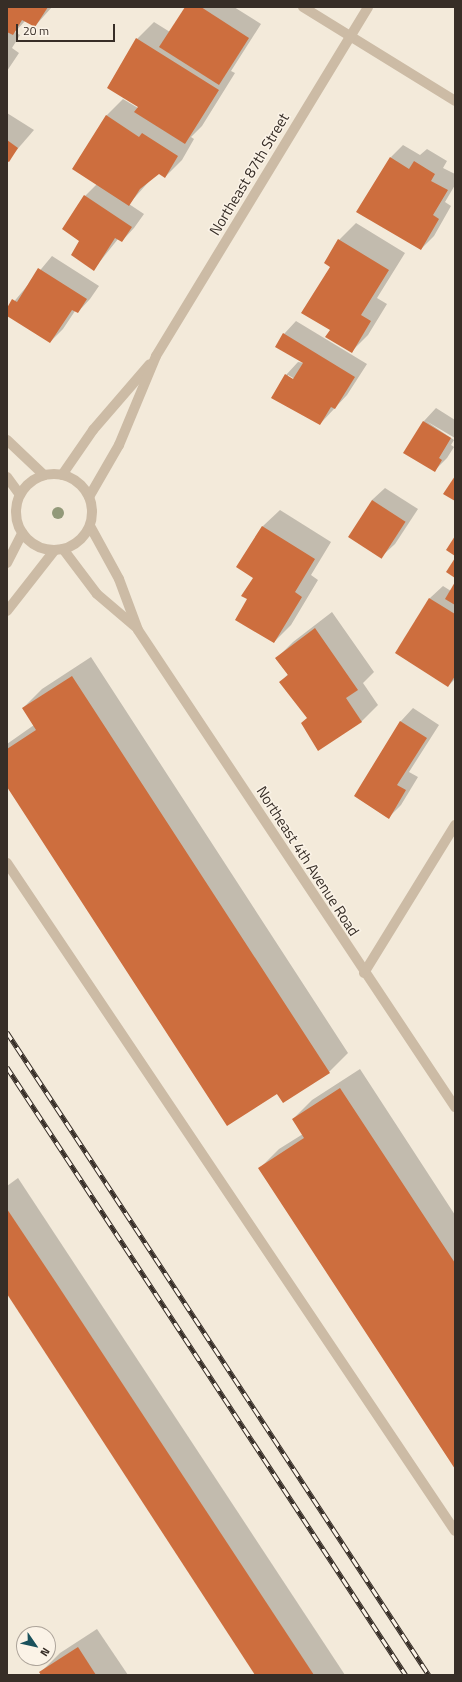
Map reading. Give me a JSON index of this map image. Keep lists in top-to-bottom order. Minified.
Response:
{"streets":{"street":["Northeast 87th Street","Northeast 4th Avenue Road"]},"crossings":[["Northeast 87th Street","Northeast 4th Avenue Road"]],"scale_bar":"20 m","north":"bottom right"}
